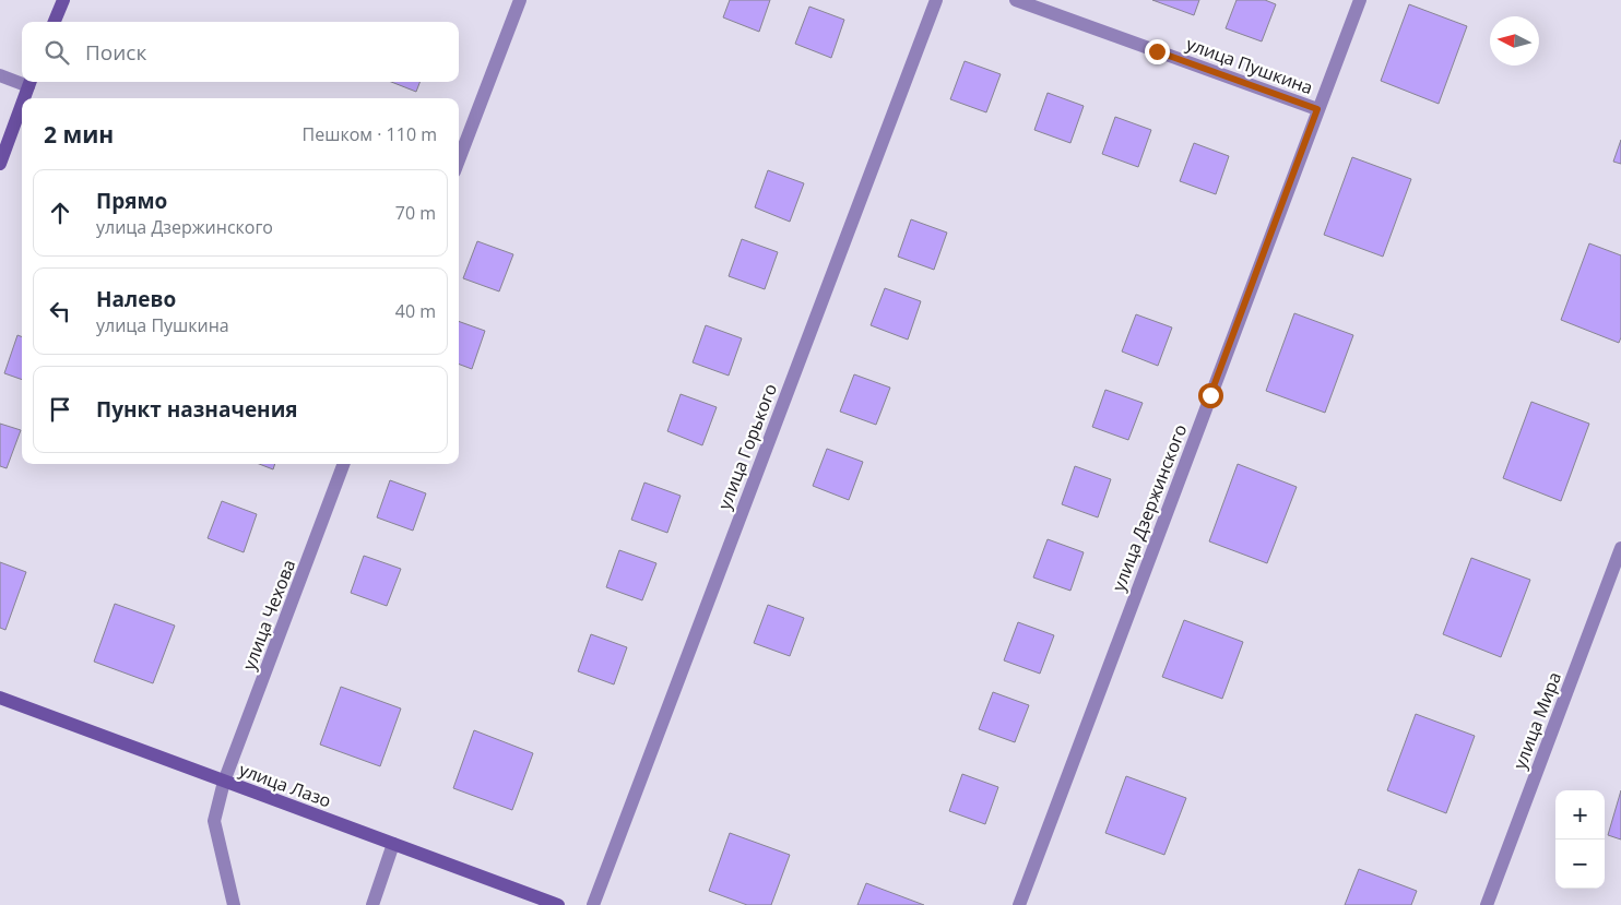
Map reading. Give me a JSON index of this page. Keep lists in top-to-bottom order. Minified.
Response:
{"streets":{"street":["улица Пушкина","улица Горького","улица Дзержинского","улица Чехова","улица Мира","улица Лазо"]},"crossings":[["улица Пушкина","улица Дзержинского"],["улица Чехова","улица Лазо"]],"north":"left","page":{"search":"Поиск","heading":["2 мин","Пешком · 110 m"],"list":[["Прямо","улица Дзержинского","70 m"],["Налево","улица Пушкина","40 m"],"Пункт назначения"],"map_buttons":["+","−"]}}
